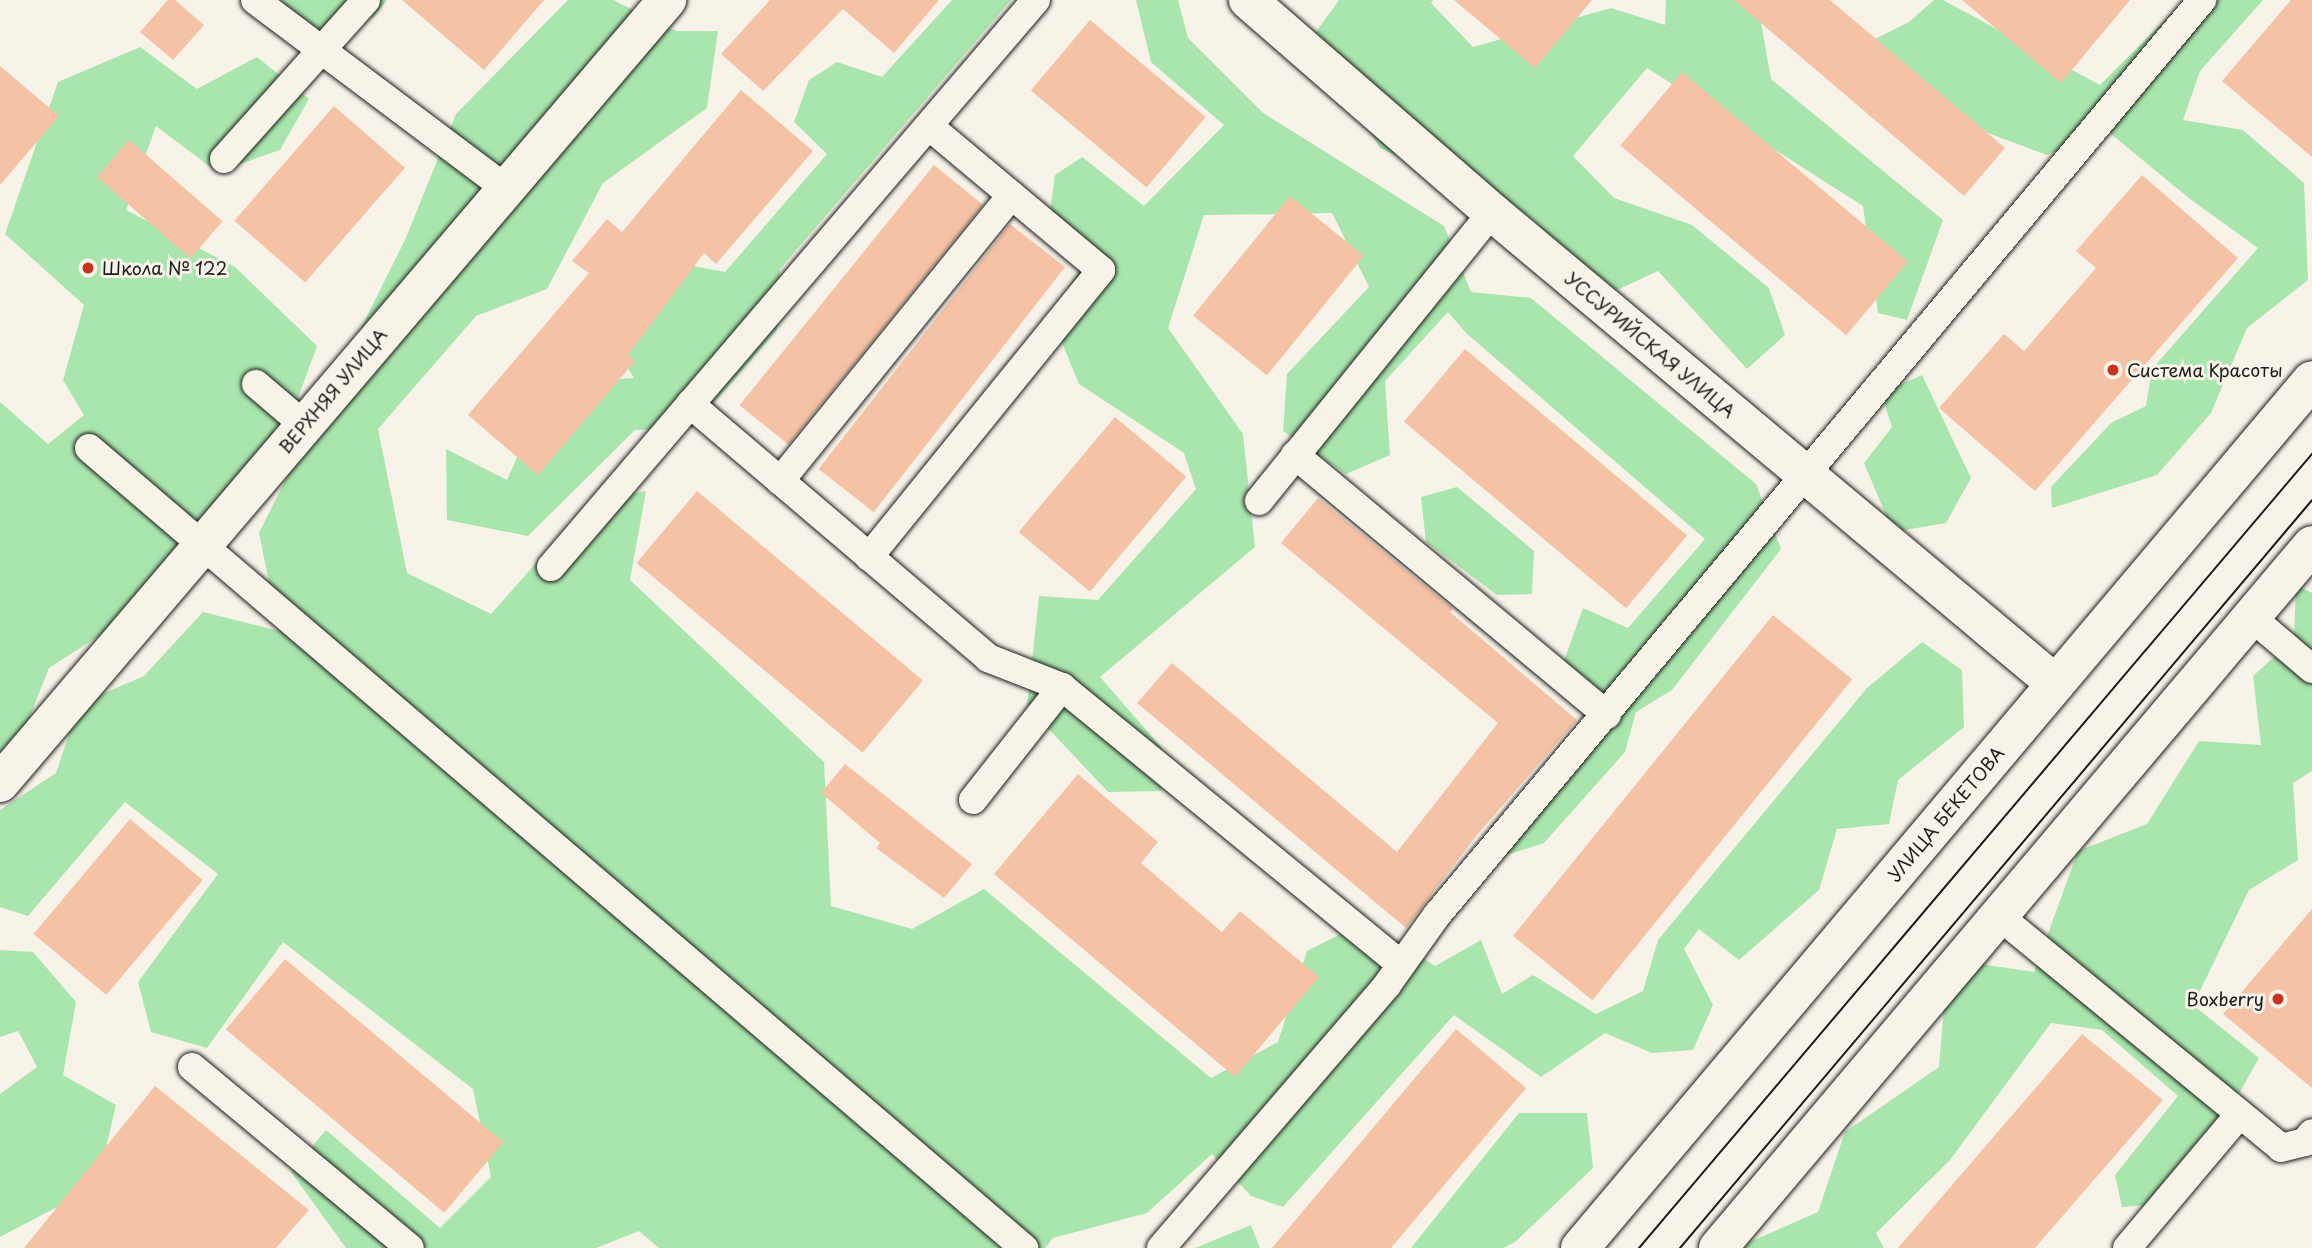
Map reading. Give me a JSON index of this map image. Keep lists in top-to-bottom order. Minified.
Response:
{"streets":{"street":["УССУРИЙСКАЯ УЛИЦА","ВЕРХНЯЯ УЛИЦА","УЛИЦА БЕКЕТОВА"]},"crossings":[["УССУРИЙСКАЯ УЛИЦА","УЛИЦА БЕКЕТОВА"]],"places":["Школа № 122","Система Красоты","Boxberry"]}
